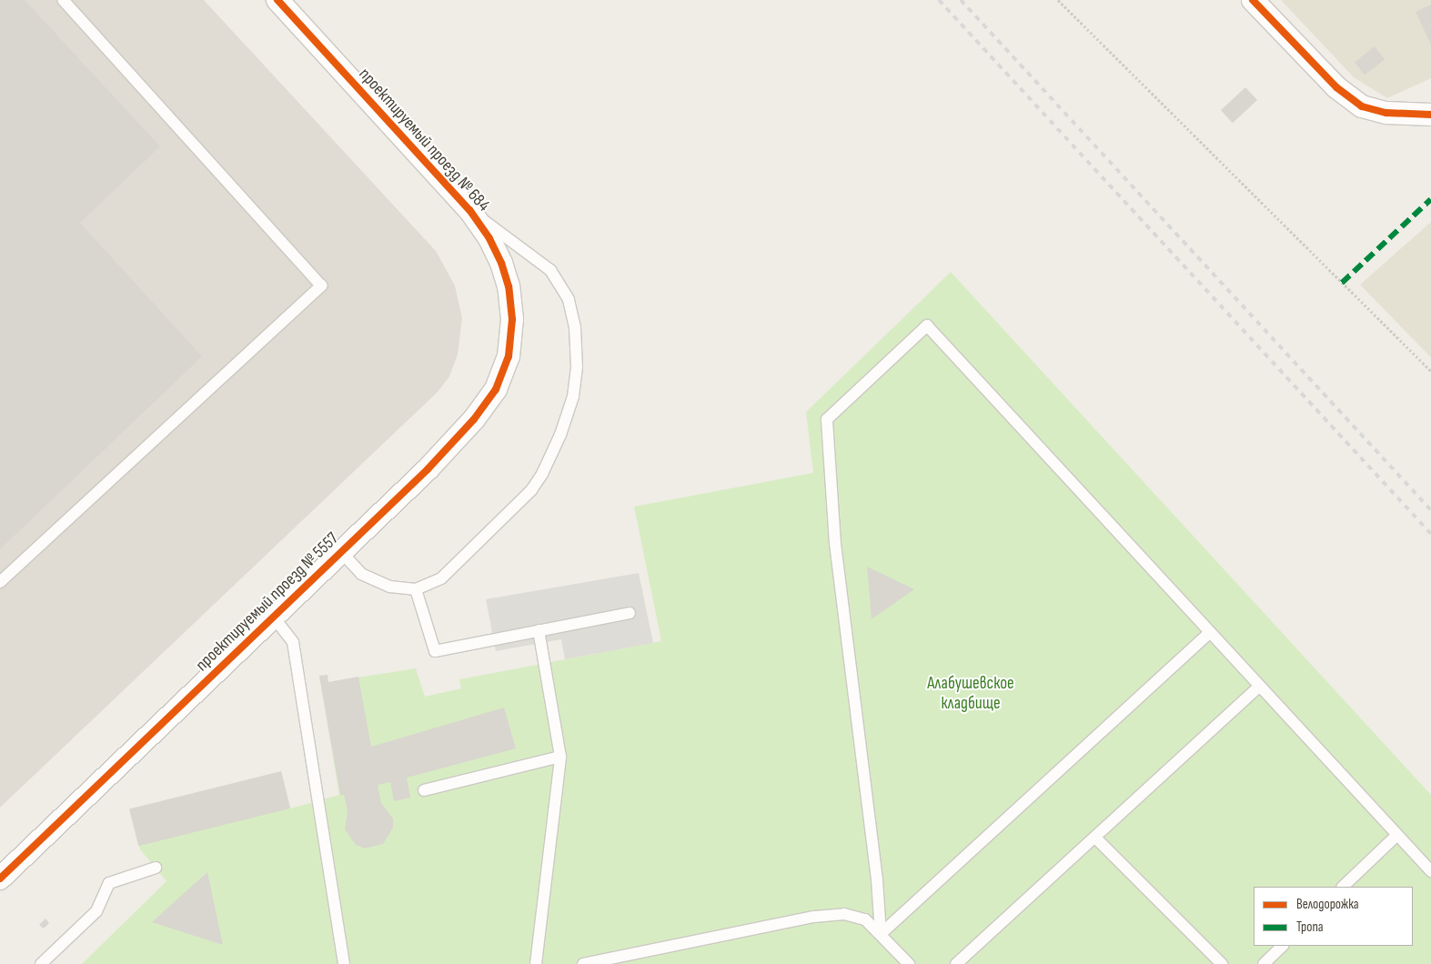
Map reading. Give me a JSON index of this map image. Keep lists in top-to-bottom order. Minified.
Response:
{"streets":{"street":["проектируемый проезд № 684","проектируемый проезд № 5557"]},"crossings":[["проектируемый проезд № 684","проектируемый проезд № 5557"]],"parks":["Алабушевское кладбище"],"legend":["Велодорожка","Тропа"]}
